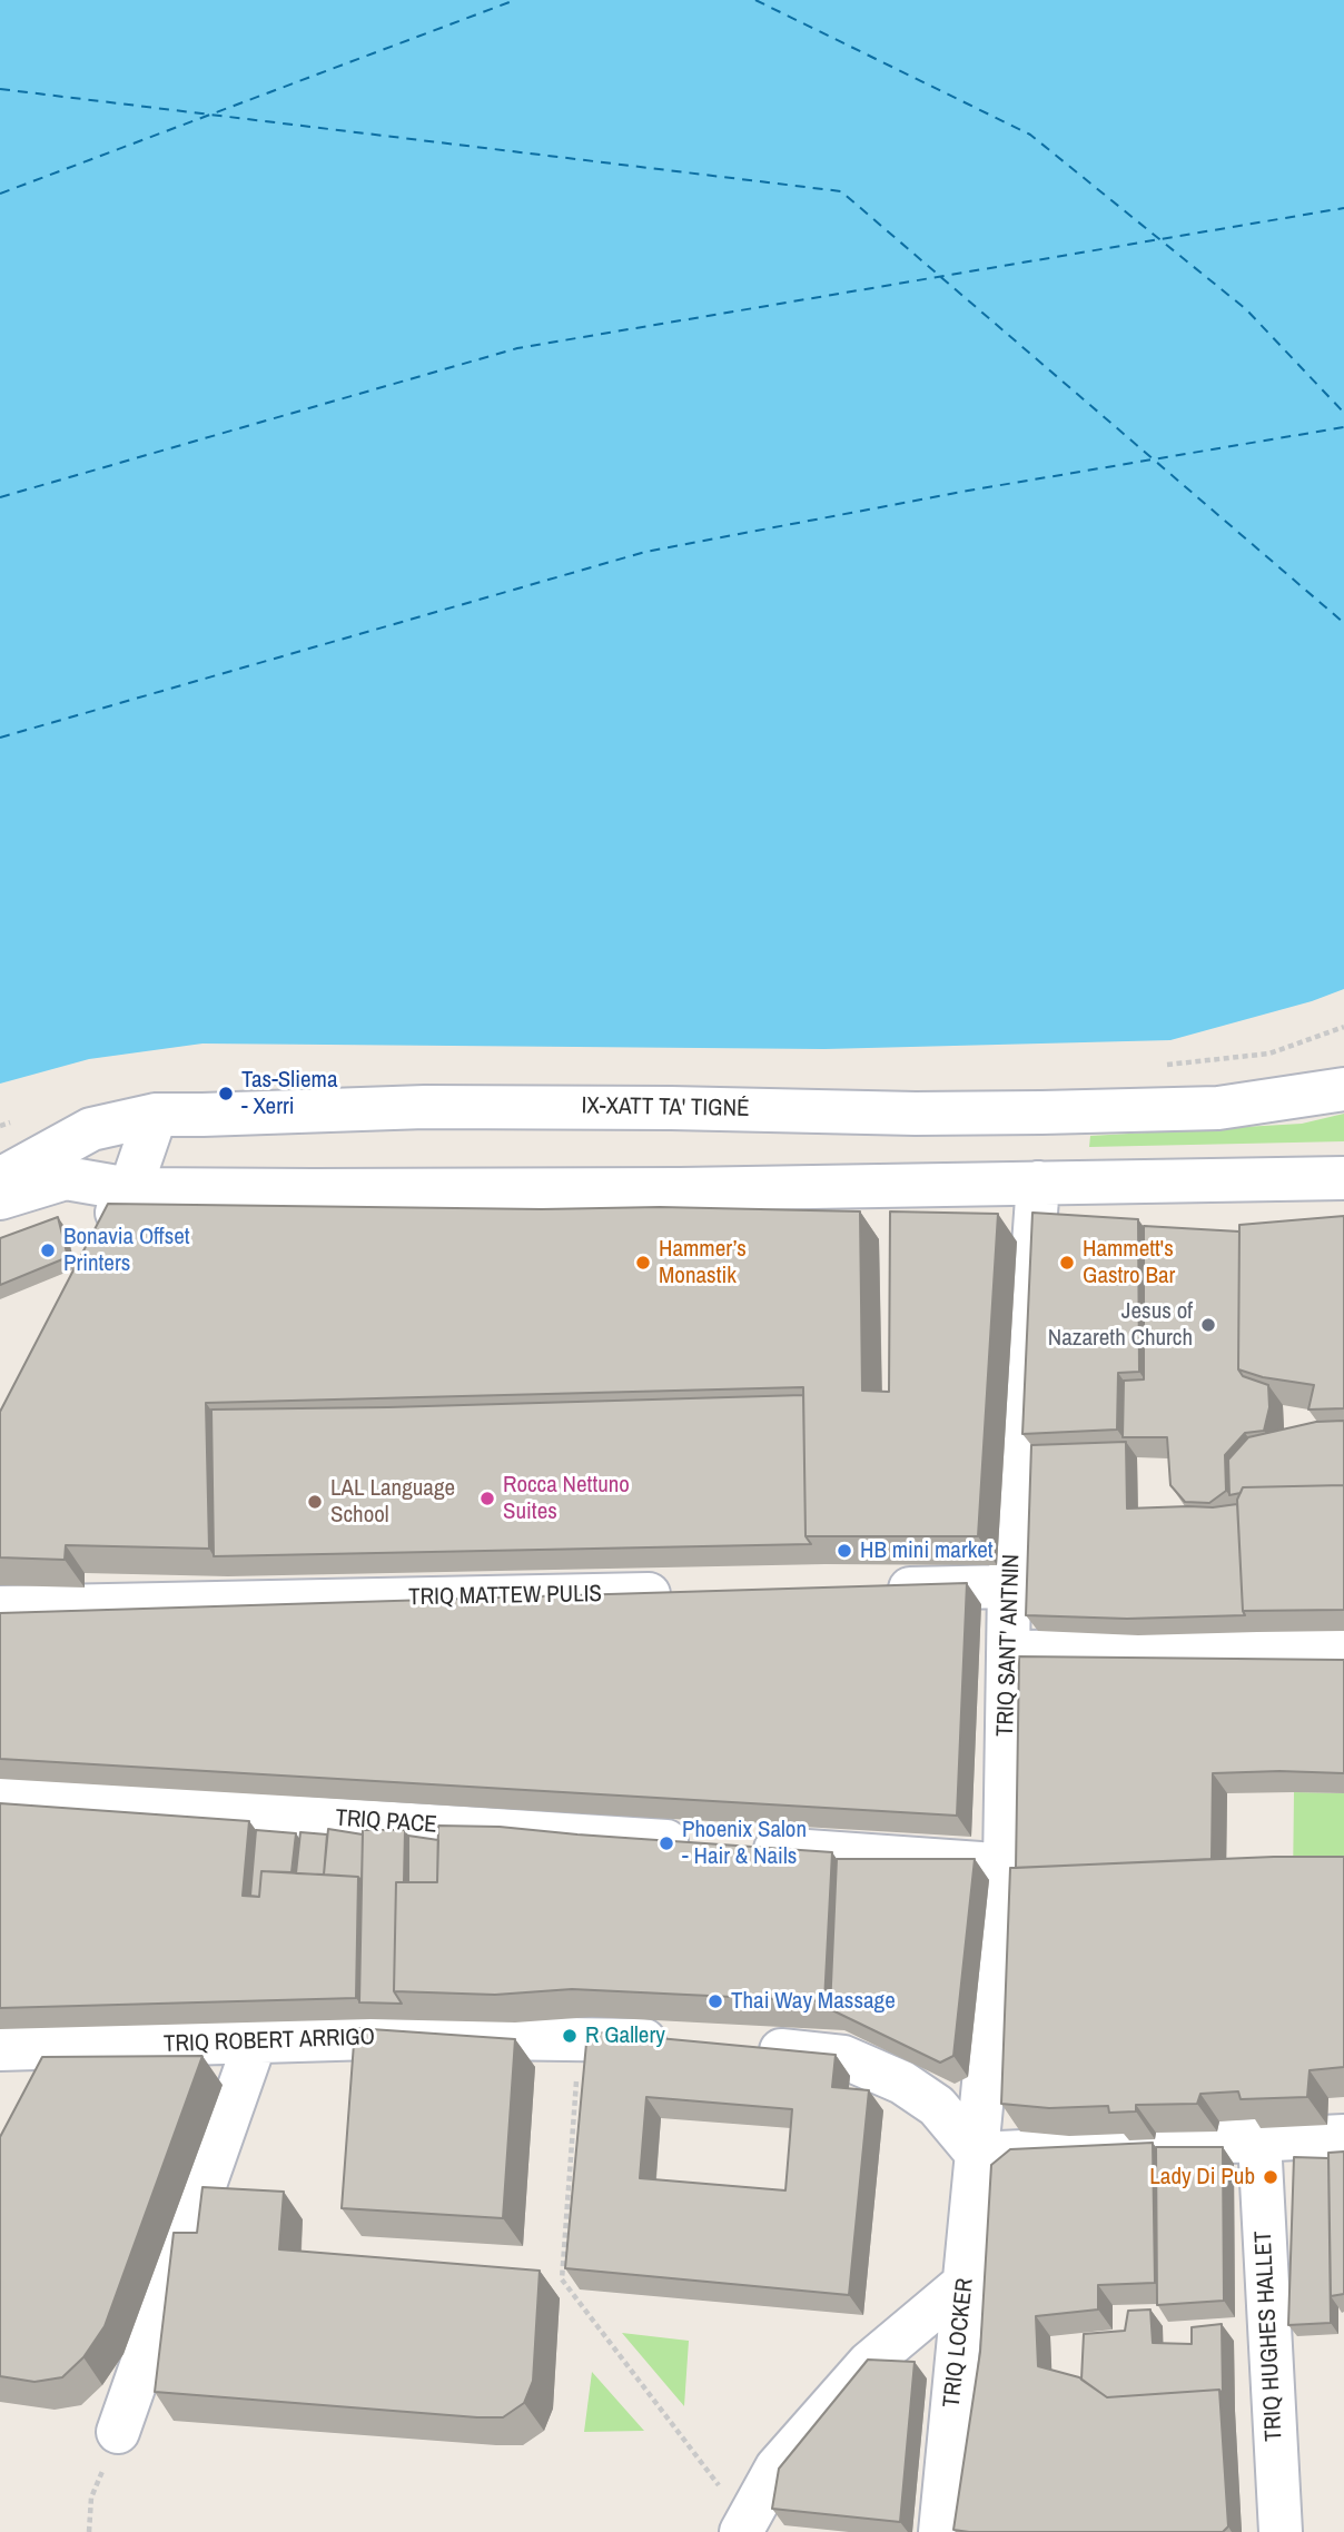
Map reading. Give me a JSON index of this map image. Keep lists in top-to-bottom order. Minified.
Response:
{"streets":{"street":["IX-XATT TA' TIGNÉ","TRIQ MATTEW PULIS","TRIQ SANT' ANTNIN","TRIQ PACE","TRIQ ROBERT ARRIGO","TRIQ HUGHES HALLET","TRIQ LOCKER"]},"crossings":[["TRIQ SANT' ANTNIN","TRIQ PACE"],["TRIQ SANT' ANTNIN","TRIQ LOCKER"]],"places":["Tas-Sliema - Xerri","Bonavia Offset Printers","Hammer’s Monastik","Hammett's Gastro Bar","Jesus of Nazareth Church","Rocca Nettuno Suites","LAL Language School","HB mini market","Phoenix Salon - Hair & Nails","Thai Way Massage","R Gallery","Lady Di Pub"]}
